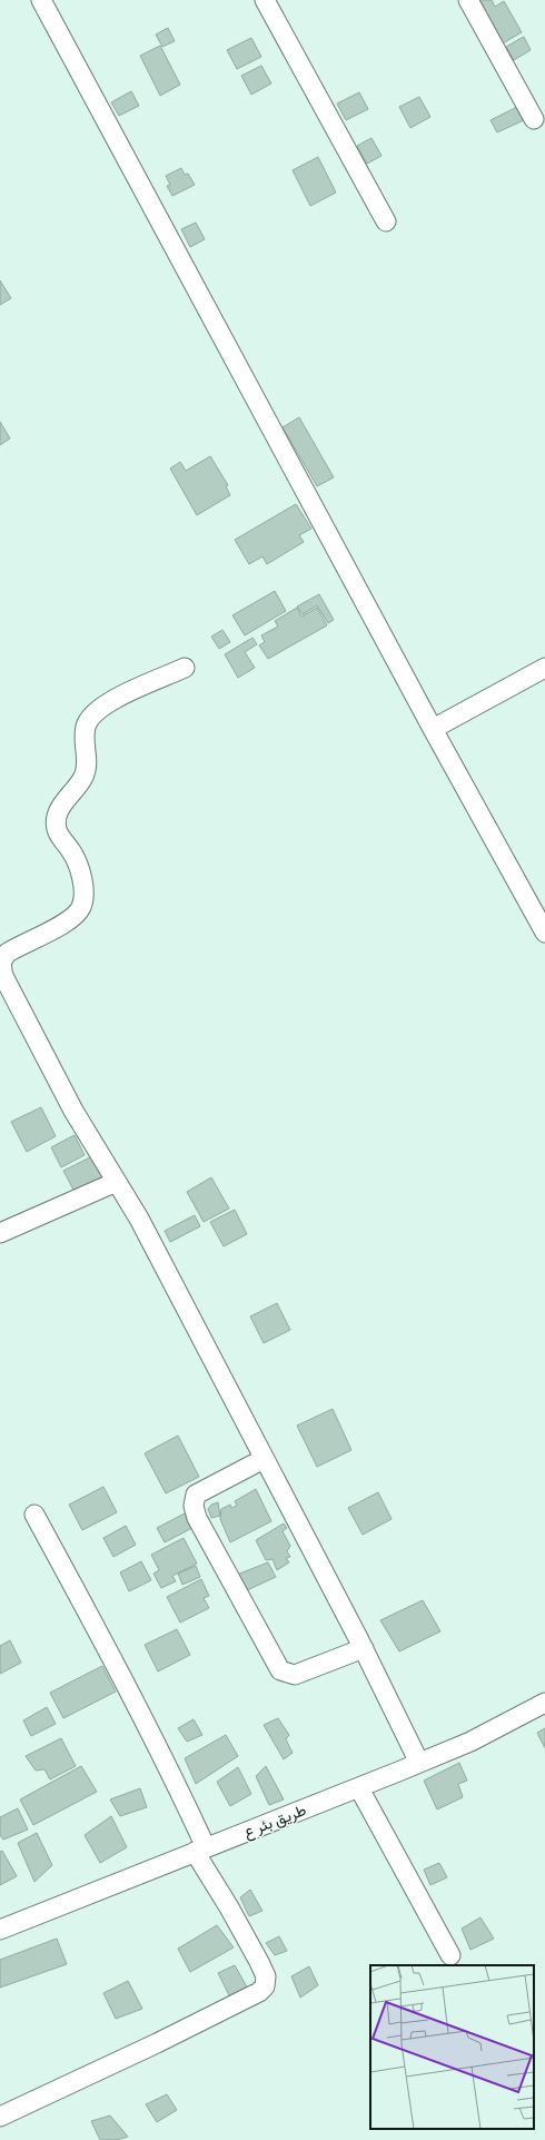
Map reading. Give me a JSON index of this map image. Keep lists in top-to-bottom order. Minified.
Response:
{"streets":{"street":["طريق بئر ع"]}}
